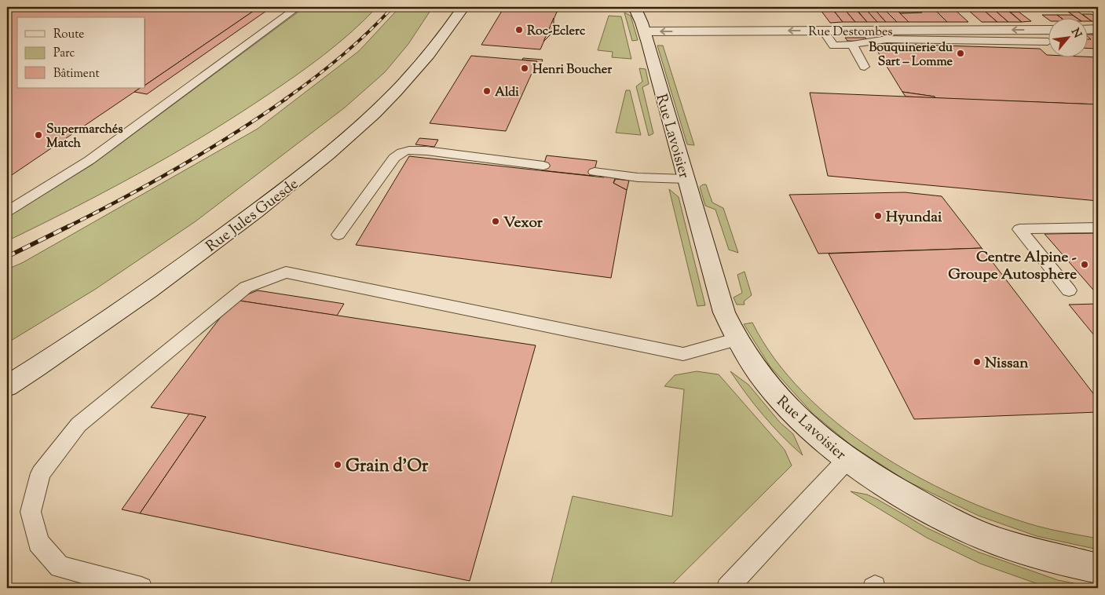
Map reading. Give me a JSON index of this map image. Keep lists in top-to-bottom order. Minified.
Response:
{"streets":{"street":["Rue Destombes","Rue Lavoisier","Rue Jules Guesde"]},"crossings":[["Rue Destombes","Rue Lavoisier"]],"one_way":["Rue Destombes"],"places":["Roc-Eclerc","Bouquinerie du Sart – Lomme","Henri Boucher","Aldi","Supermarchés Match","Hyundai","Vexor","Centre Alpine - Groupe Autosphere","Nissan","Grain d'Or"],"legend":["Route","Parc","Bâtiment"],"north":"top right"}
